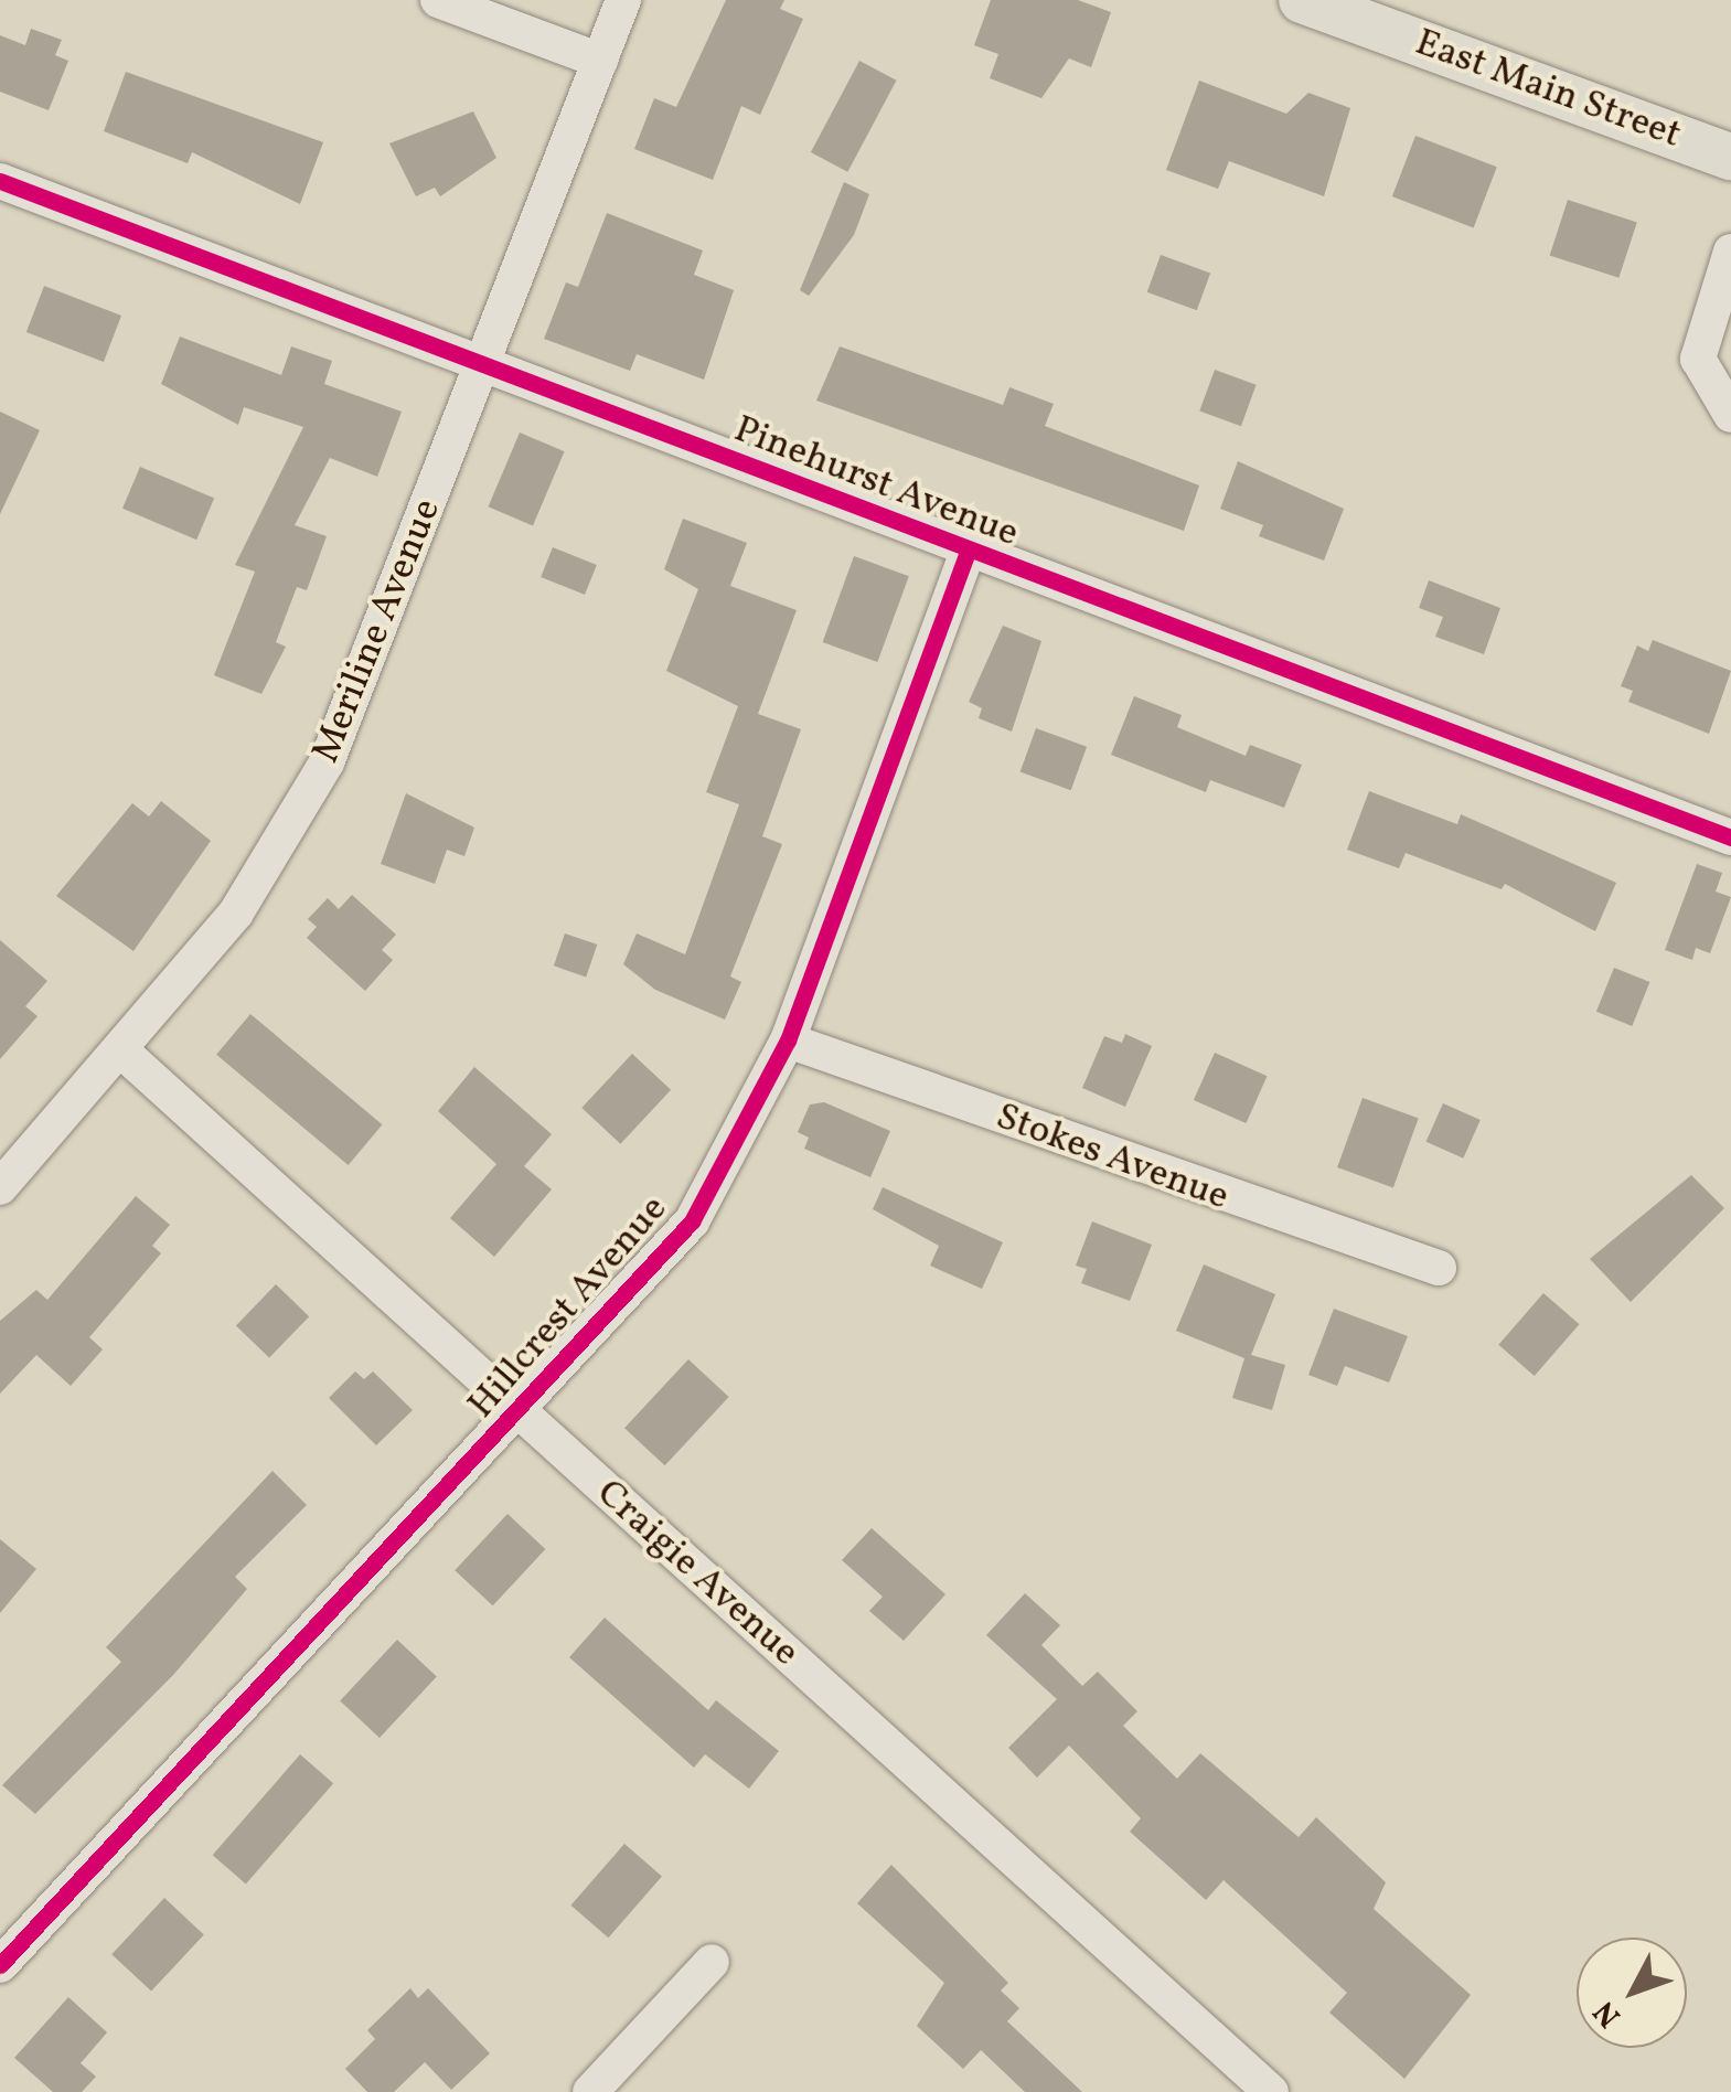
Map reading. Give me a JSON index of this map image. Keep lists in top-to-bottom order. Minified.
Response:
{"streets":{"main road":["East Main Street"],"street":["Pinehurst Avenue","Meriline Avenue","Stokes Avenue","Hillcrest Avenue","Craigie Avenue"]},"crossings":[["Pinehurst Avenue","Meriline Avenue"],["Pinehurst Avenue","Hillcrest Avenue"],["Meriline Avenue","Craigie Avenue"],["Stokes Avenue","Hillcrest Avenue"],["Hillcrest Avenue","Craigie Avenue"]],"north":"bottom left"}
